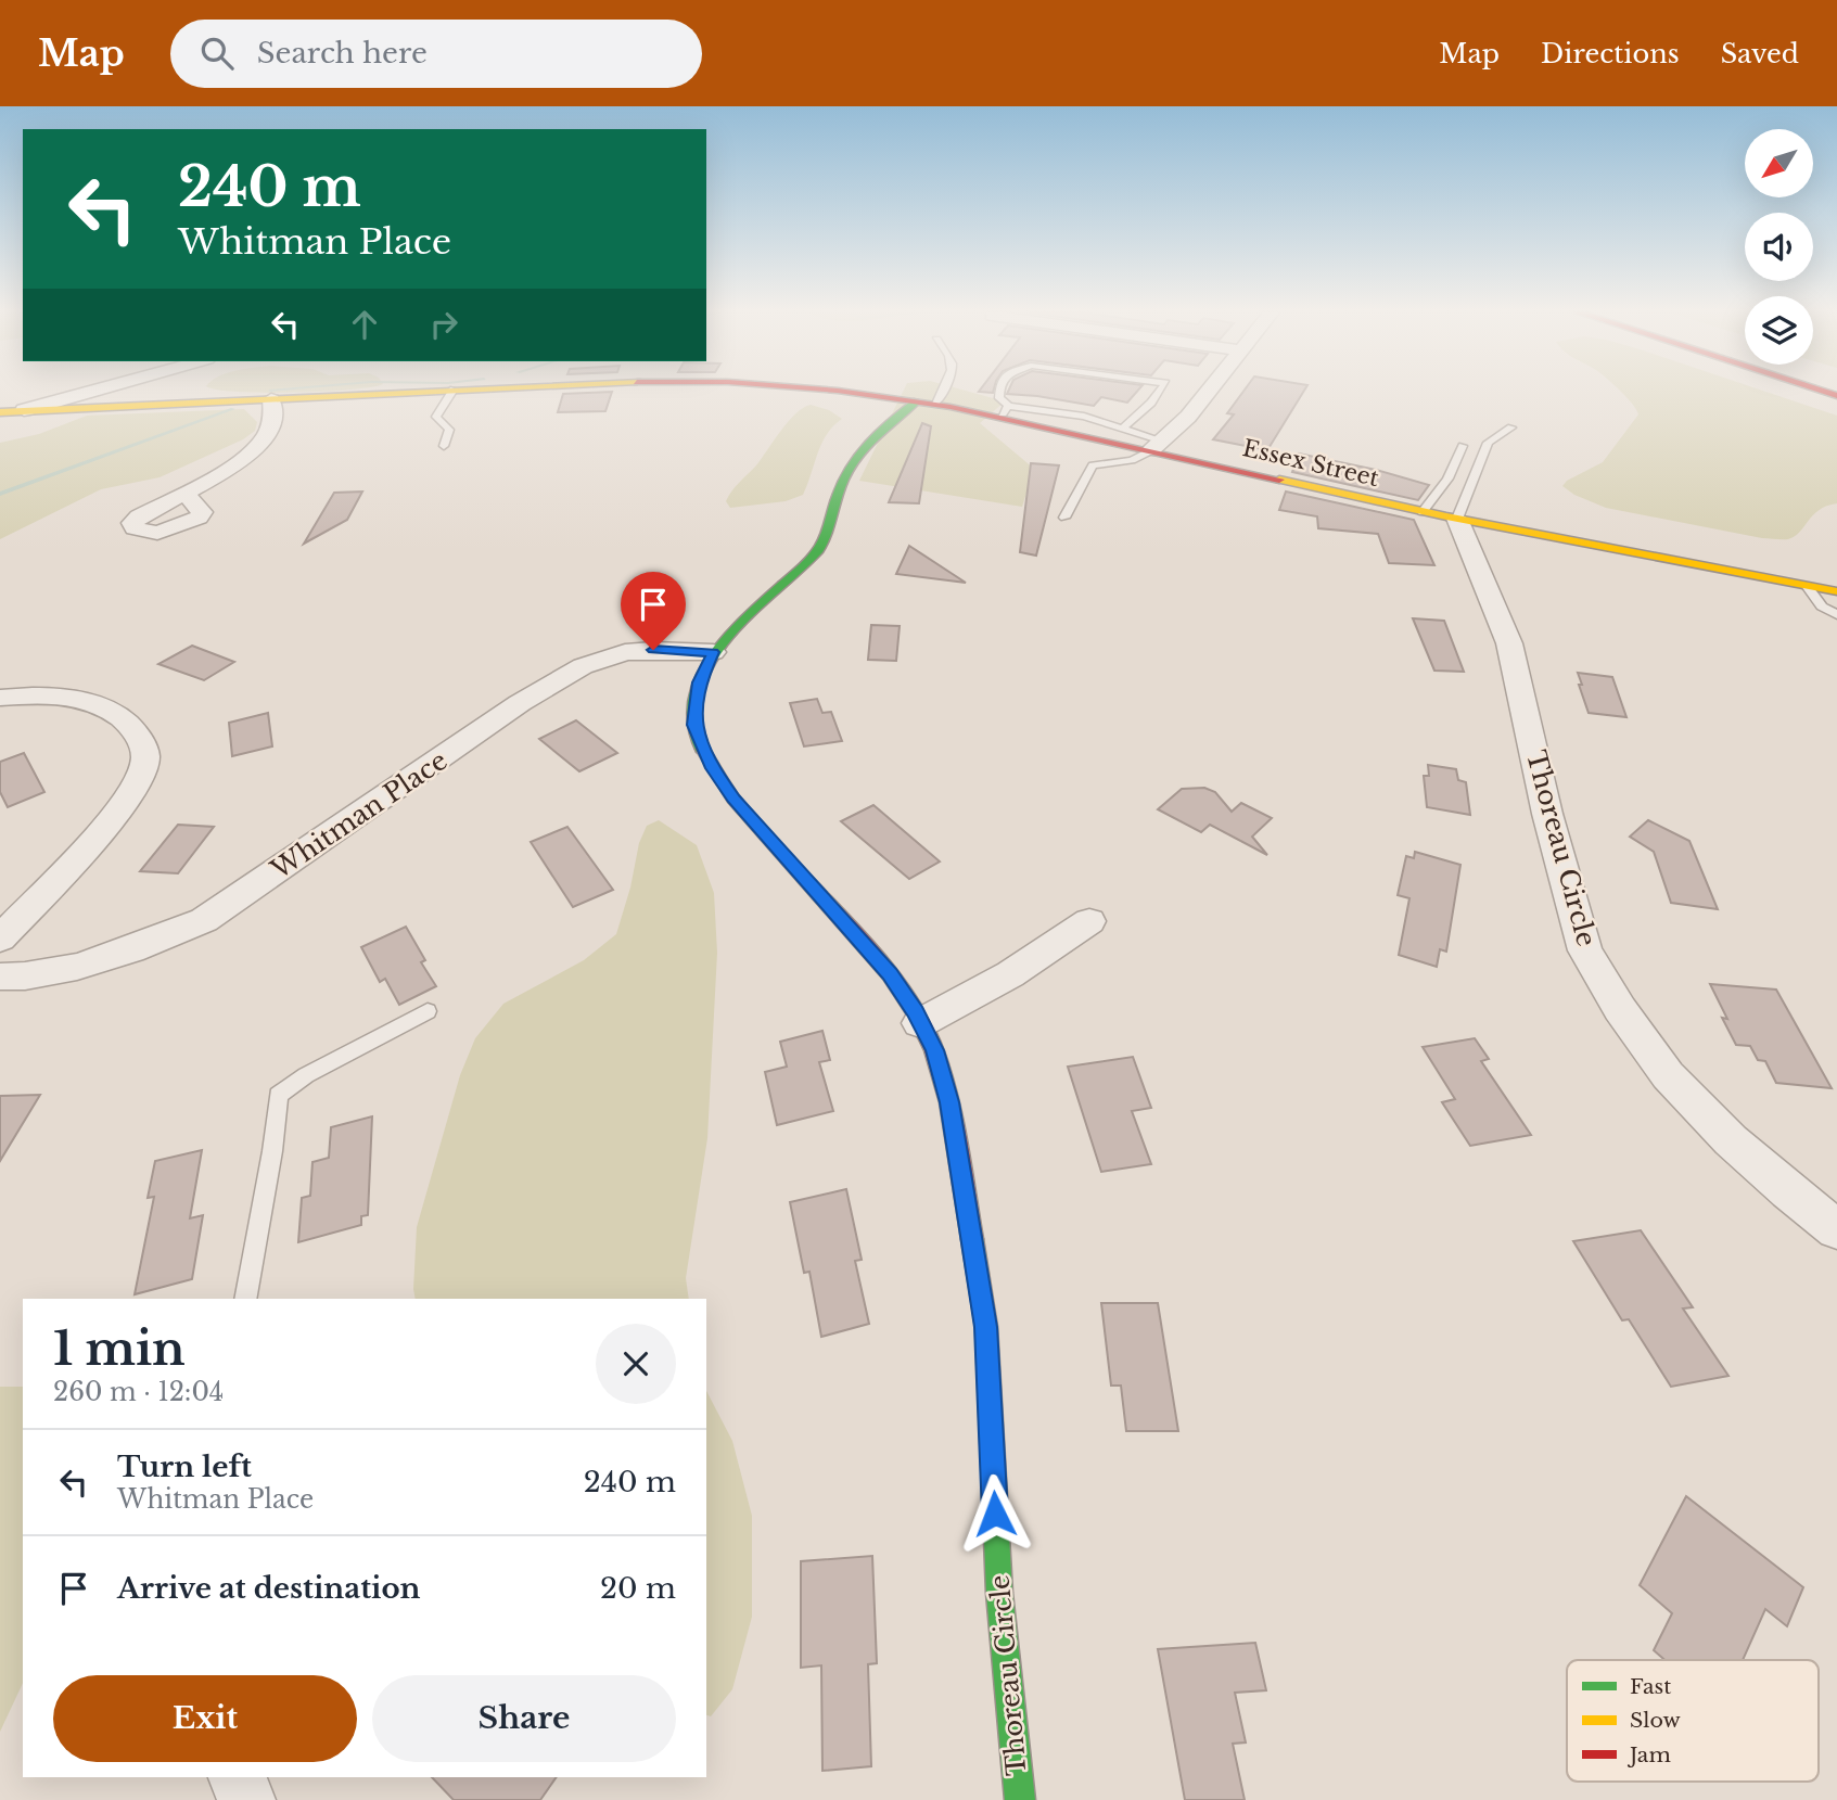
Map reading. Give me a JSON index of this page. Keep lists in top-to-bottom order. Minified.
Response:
{"streets":{"main road":["Essex Street","Thoreau Circle"],"street":["Whitman Place"]},"crossings":[["Essex Street","Thoreau Circle"],["Whitman Place","Thoreau Circle"]],"legend":["Fast","Slow","Jam"],"north":"bottom left","page":{"header":"Map","search":"Search here","nav":["Map","Directions","Saved"],"turn":["240 m","Whitman Place"],"heading":["1 min","260 m · 12:04"],"list":[{"name":"Turn left","note":"Whitman Place","value":"240 m"},{"name":"Arrive at destination","value":"20 m"}],"buttons":["Exit","Share"]}}
